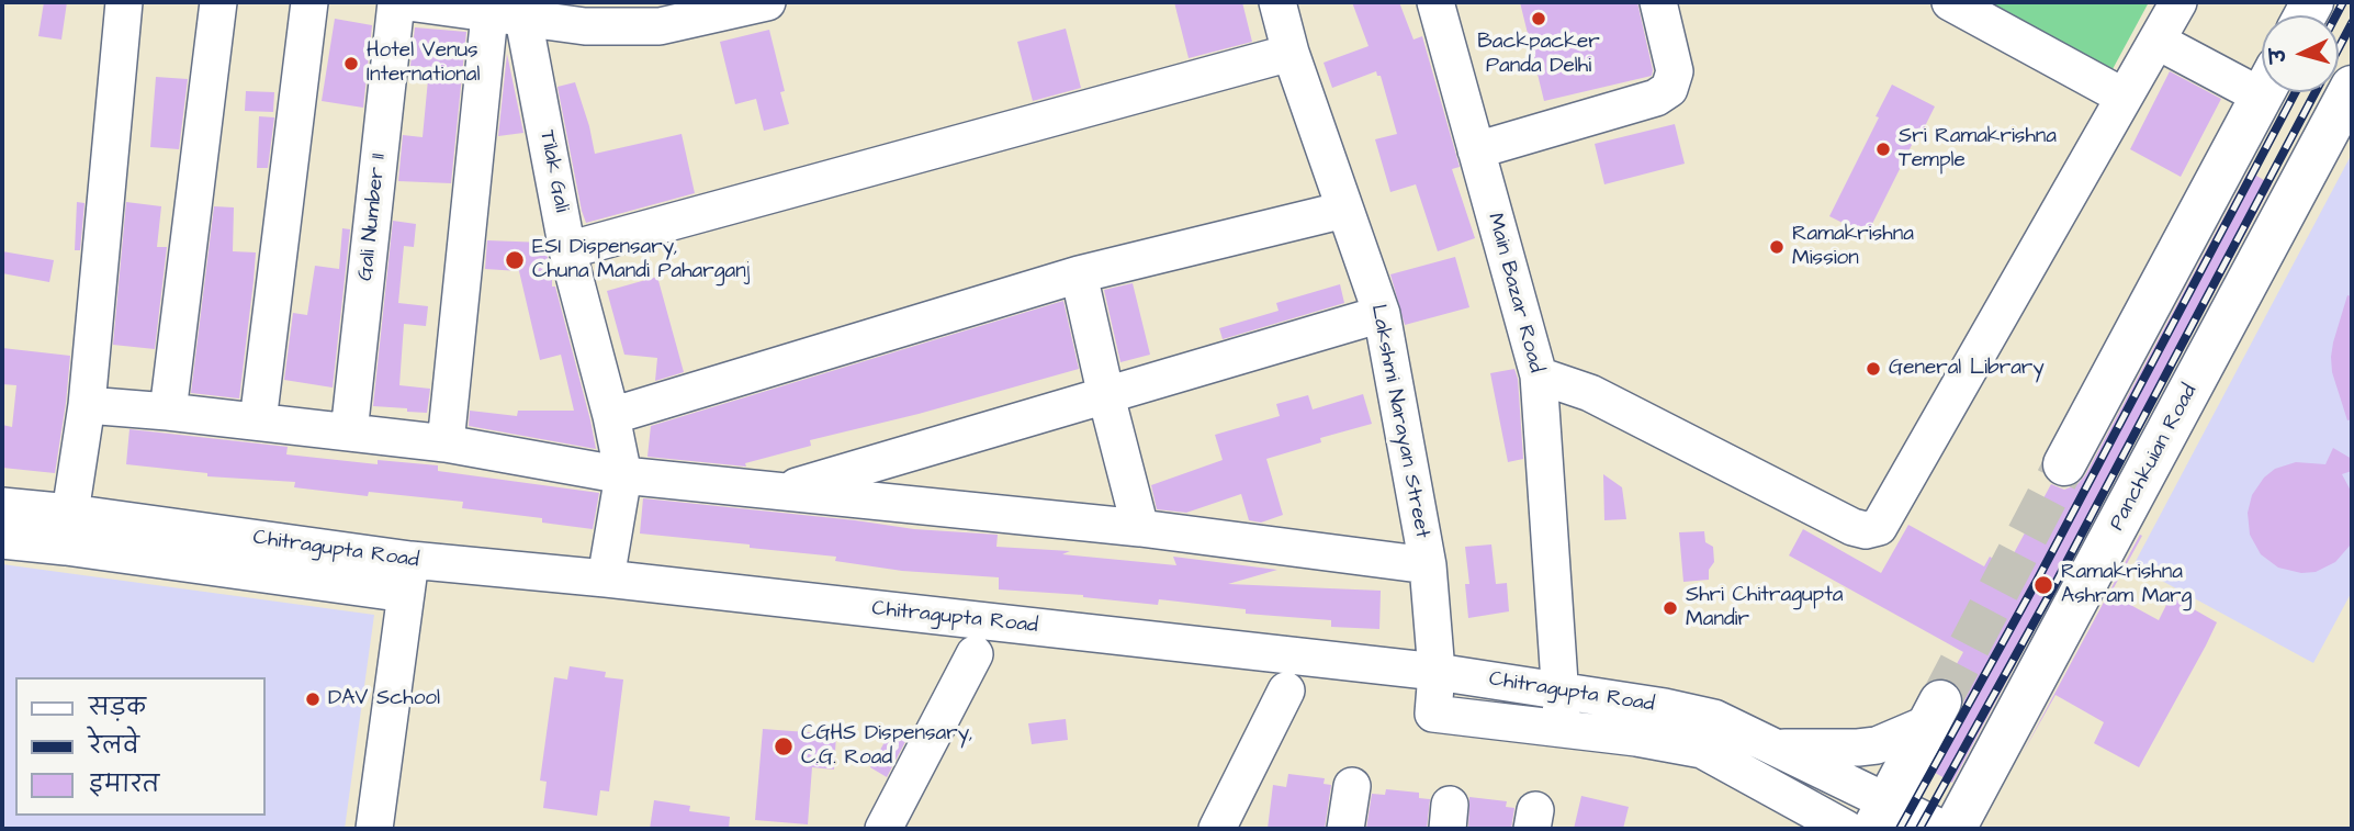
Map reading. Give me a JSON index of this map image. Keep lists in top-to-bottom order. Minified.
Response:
{"streets":{"main road":["Panchkuian Road"],"street":["Tilak Gali","Gali Number 11","Main Bazar Road","Lakshmi Narayan Street","Chitragupta Road"]},"crossings":[["Main Bazar Road","Chitragupta Road"],["Lakshmi Narayan Street","Chitragupta Road"]],"places":["Backpacker Panda Delhi","Hotel Venus International","Sri Ramakrishna Temple","Ramakrishna Mission","ESI Dispensary, Chuna Mandi Paharganj","General Library","Ramakrishna Ashram Marg","Shri Chitragupta Mandir","DAV School","CGHS Dispensary, C.G. Road"],"legend":["सड़क","रेलवे","इमारत"],"north":"left"}
